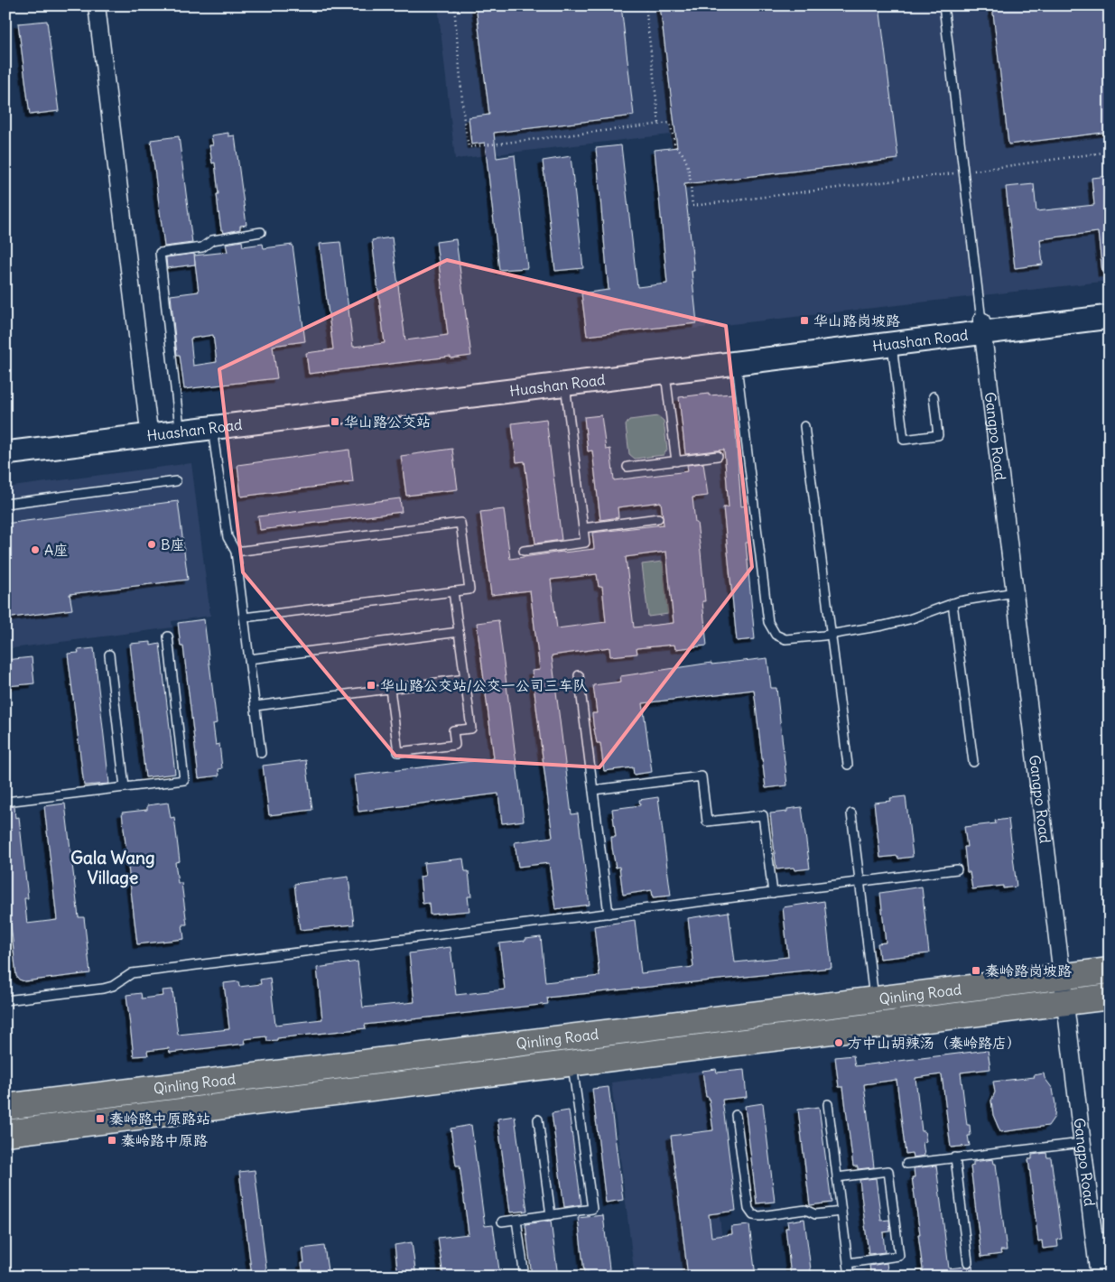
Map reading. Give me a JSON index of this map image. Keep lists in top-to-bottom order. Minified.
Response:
{"streets":{"main road":["Qinling Road"],"street":["Huashan Road","Gangpo Road"]},"crossings":[["Huashan Road","Gangpo Road"],["Gangpo Road","Qinling Road"]],"districts":["Gala Wang Village"],"places":{"transit":["华山路岗坡路","华山路公交站","华山路公交站/公交一公司三车队","秦岭路岗坡路","秦岭路中原路站","秦岭路中原路"],"other":["B座","A座","方中山胡辣汤（秦岭路店）"]}}
